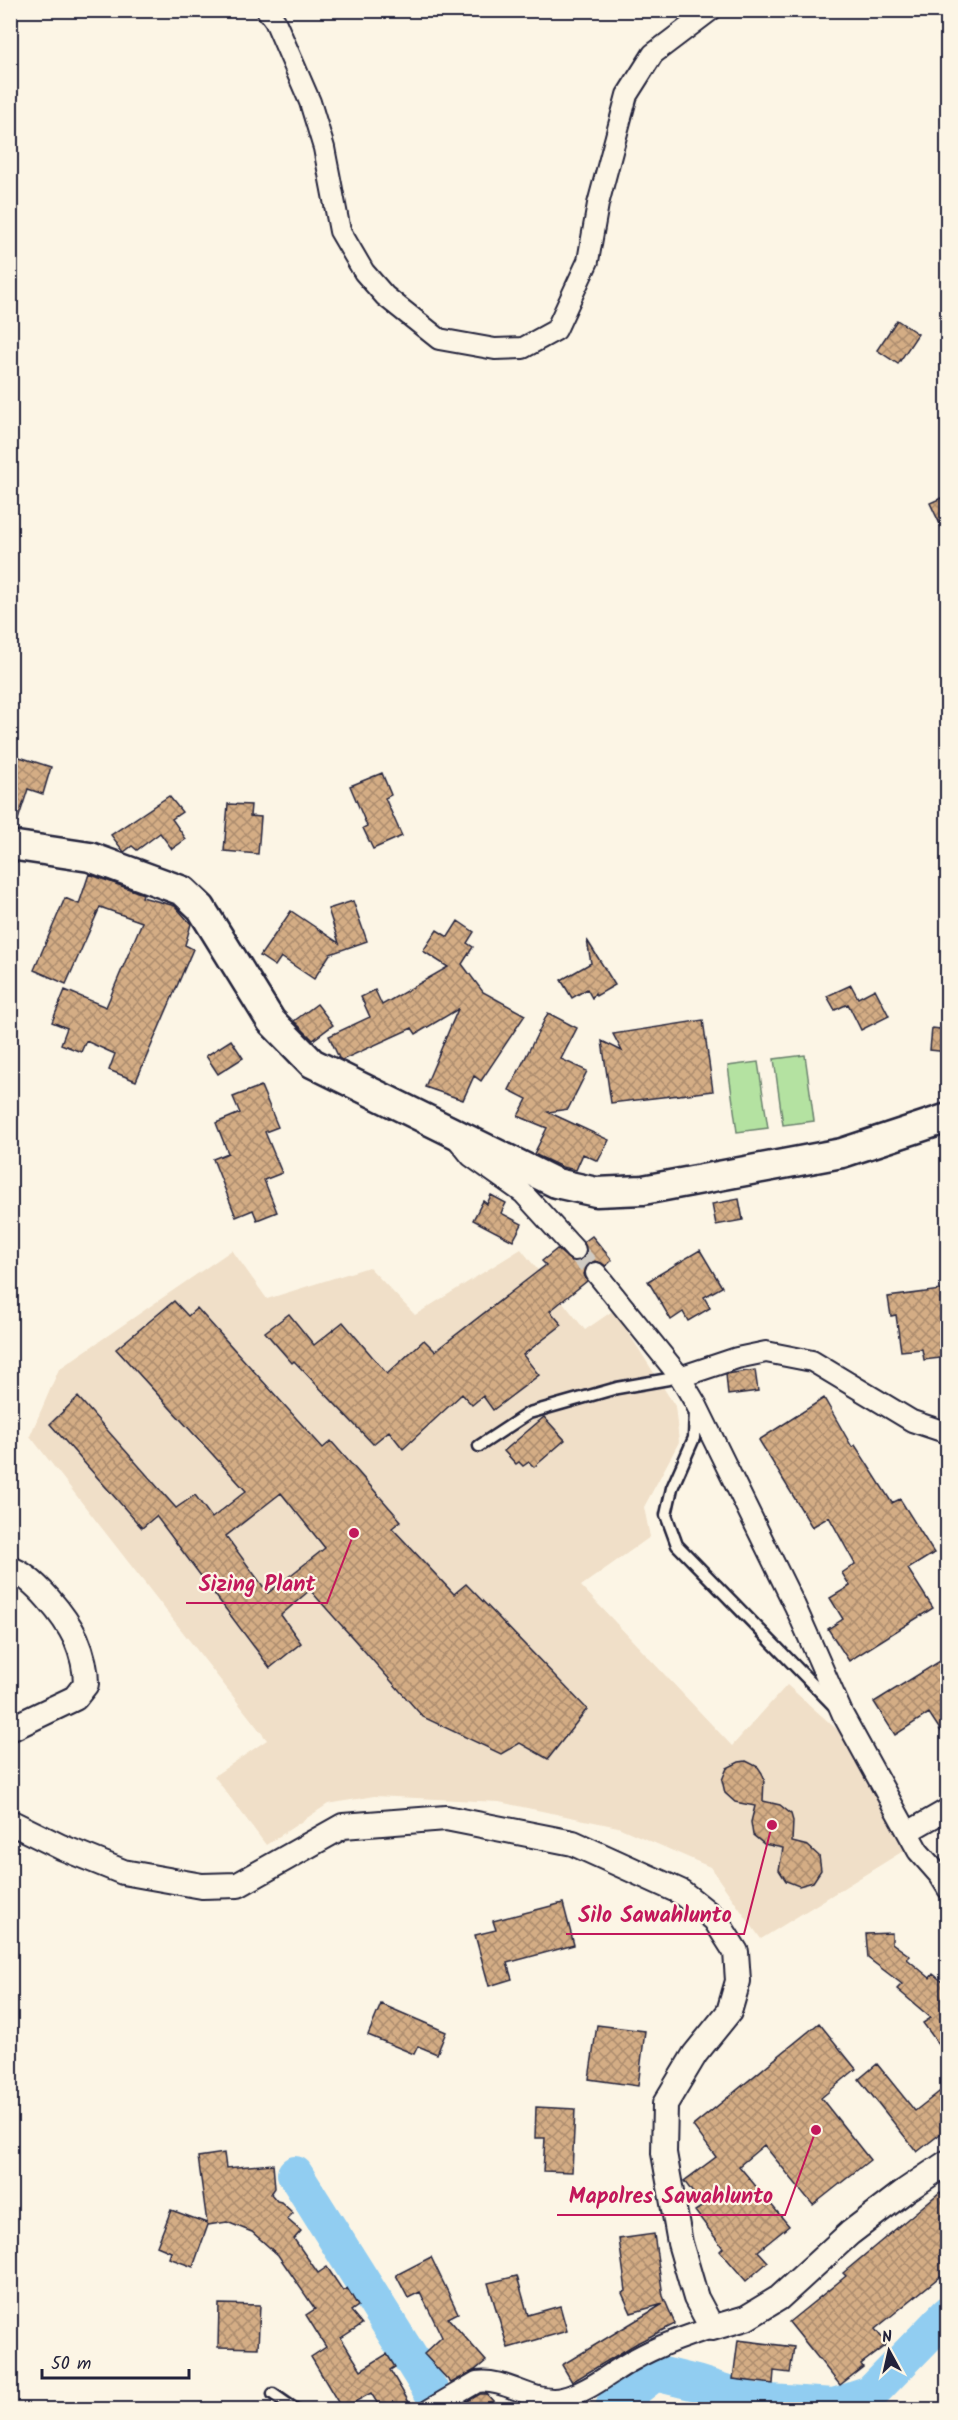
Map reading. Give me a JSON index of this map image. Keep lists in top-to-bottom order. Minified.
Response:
{"places":["Sizing Plant","Silo Sawahlunto","Mapolres Sawahlunto"],"scale_bar":"50 m","north":"top"}
